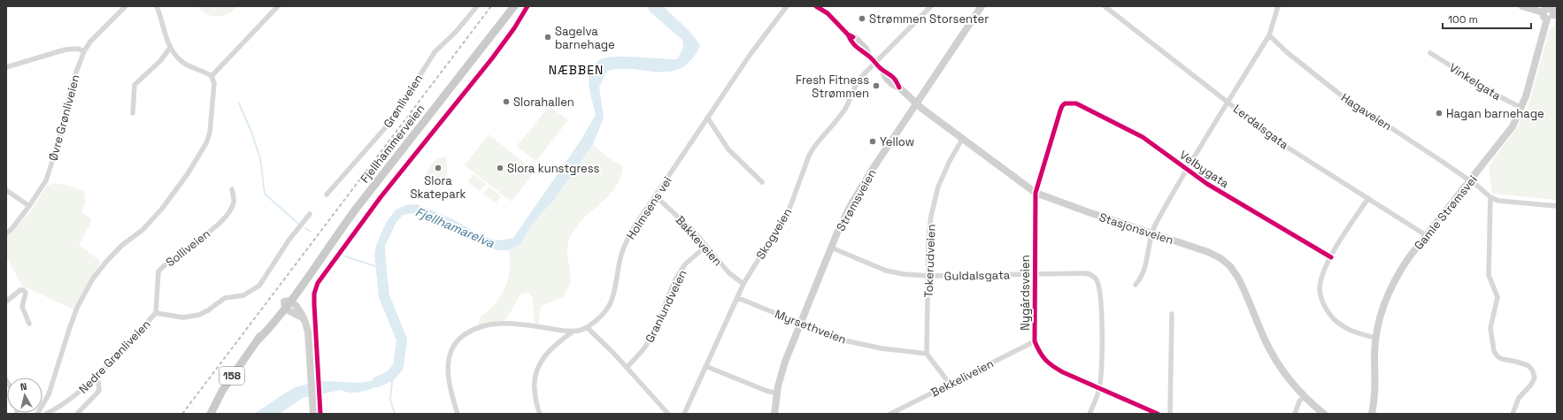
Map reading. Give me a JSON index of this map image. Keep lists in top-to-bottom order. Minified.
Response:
{"streets":{"main road":["Fjellhammerveien","Strømsveien","Gamle Strømsvei","Stasjonsveien","158"],"street":["Vinkelgata","Grønliveien","Hagaveien","Øvre Grønliveien","Lerdalsgata","Velbygata","Holmsens vei","Skogveien","Bakkeveien","Solliveien","Tokerudveien","Guldalsgata","Nygårdsveien","Granlundveien","Myrsethveien","Nedre Grønliveien","Bekkeliveien"]},"crossings":[["Vinkelgata","Gamle Strømsvei"],["Hagaveien","Gamle Strømsvei"],["Lerdalsgata","Gamle Strømsvei"],["Fjellhammerveien","158"],["Velbygata","Nygårdsveien"],["Strømsveien","Stasjonsveien"],["Strømsveien","Guldalsgata"],["Strømsveien","Myrsethveien"],["Holmsens vei","Bakkeveien"],["Stasjonsveien","Skogveien"],["Stasjonsveien","Tokerudveien"],["Stasjonsveien","Nygårdsveien"],["Skogveien","Bakkeveien"],["Skogveien","Myrsethveien"],["Bakkeveien","Granlundveien"],["Solliveien","Nedre Grønliveien"],["Tokerudveien","Guldalsgata"],["Tokerudveien","Myrsethveien"],["Guldalsgata","Nygårdsveien"],["Nygårdsveien","Bekkeliveien"]],"districts":["NÆBBEN"],"water":["Fjellhamarelva"],"places":["Strømmen Storsenter","Sagelva barnehage","Fresh Fitness Strømmen","Slorahallen","Hagan barnehage","Yellow","Slora Skatepark","Slora kunstgress"],"scale_bar":"100 m","north":"top"}
